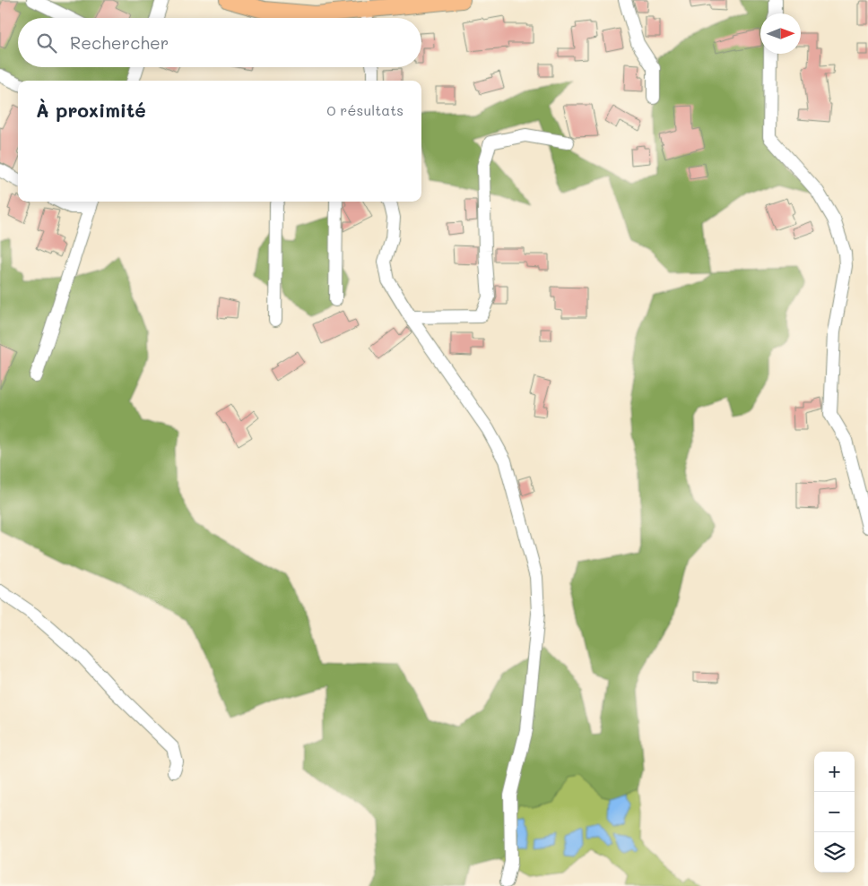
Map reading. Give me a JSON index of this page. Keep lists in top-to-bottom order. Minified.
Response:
{"north":"right","page":{"search":"Rechercher","heading":["À proximité","0 résultats"],"map_buttons":["+","−"]}}
